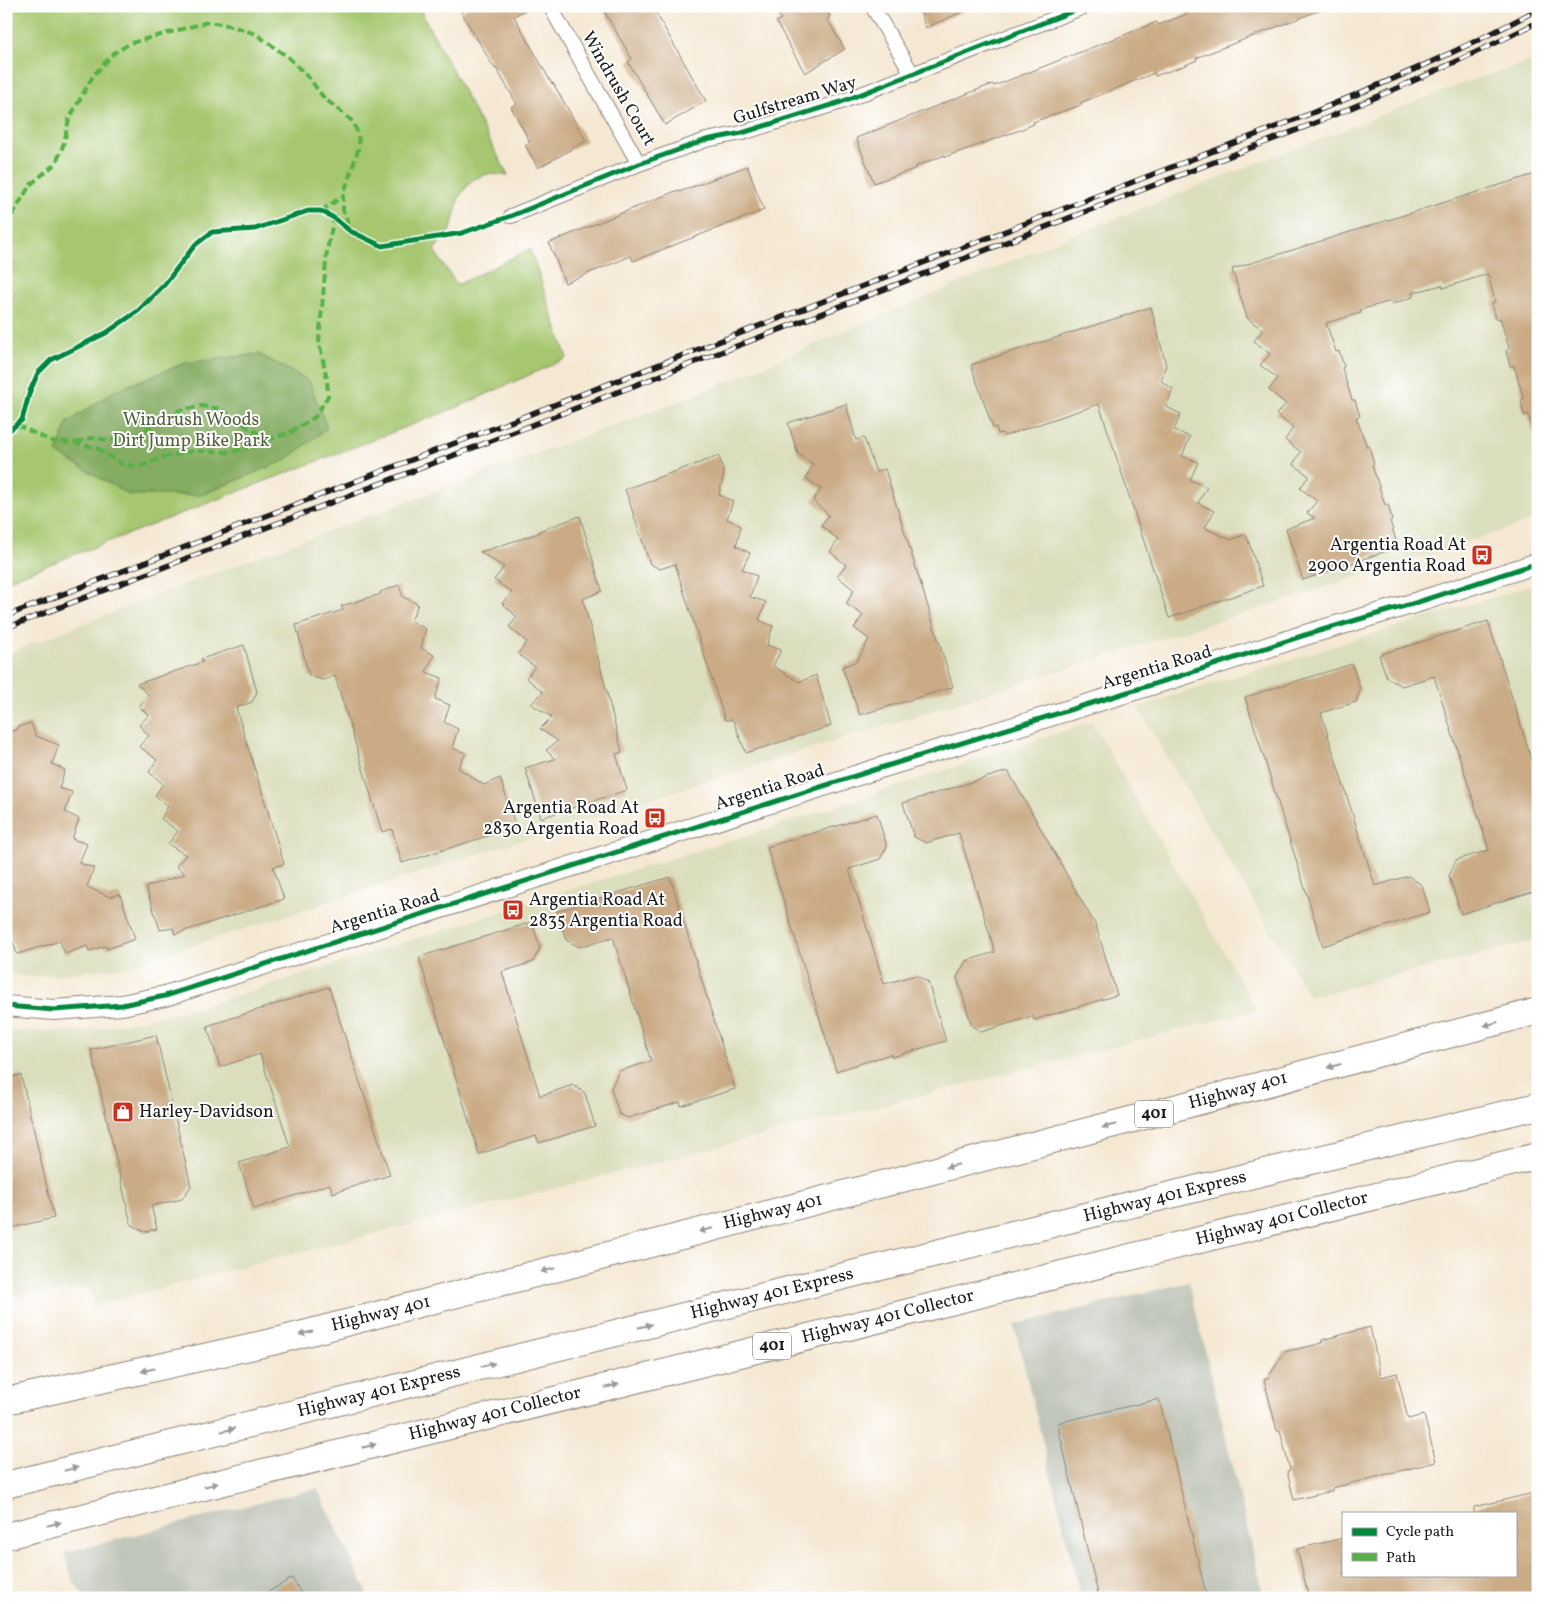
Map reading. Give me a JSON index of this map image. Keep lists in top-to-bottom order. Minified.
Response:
{"streets":{"highway":["Highway 401","401","Highway 401 Express","Highway 401 Collector"],"street":["Windrush Court","Gulfstream Way","Argentia Road"]},"crossings":[["Windrush Court","Gulfstream Way"]],"one_way":["Highway 401","Highway 401 Express","Highway 401 Collector"],"parks":["Windrush Woods Dirt Jump Bike Park"],"places":{"bus stop":["Argentia Road At 2900 Argentia Road","Argentia Road At 2830 Argentia Road","Argentia Road At 2835 Argentia Road"],"shop":["Harley-Davidson"]},"legend":["Cycle path","Path"]}
